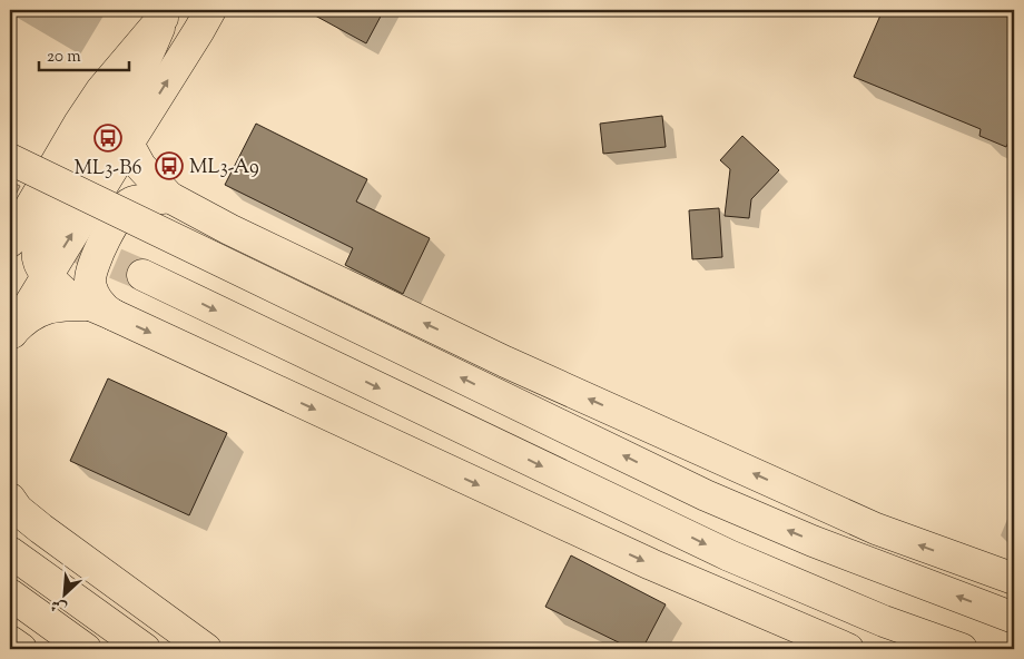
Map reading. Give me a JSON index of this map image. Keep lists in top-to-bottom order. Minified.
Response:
{"places":{"bus stop":["ML3-B6","ML3-A9"]},"scale_bar":"20 m","north":"bottom left"}
